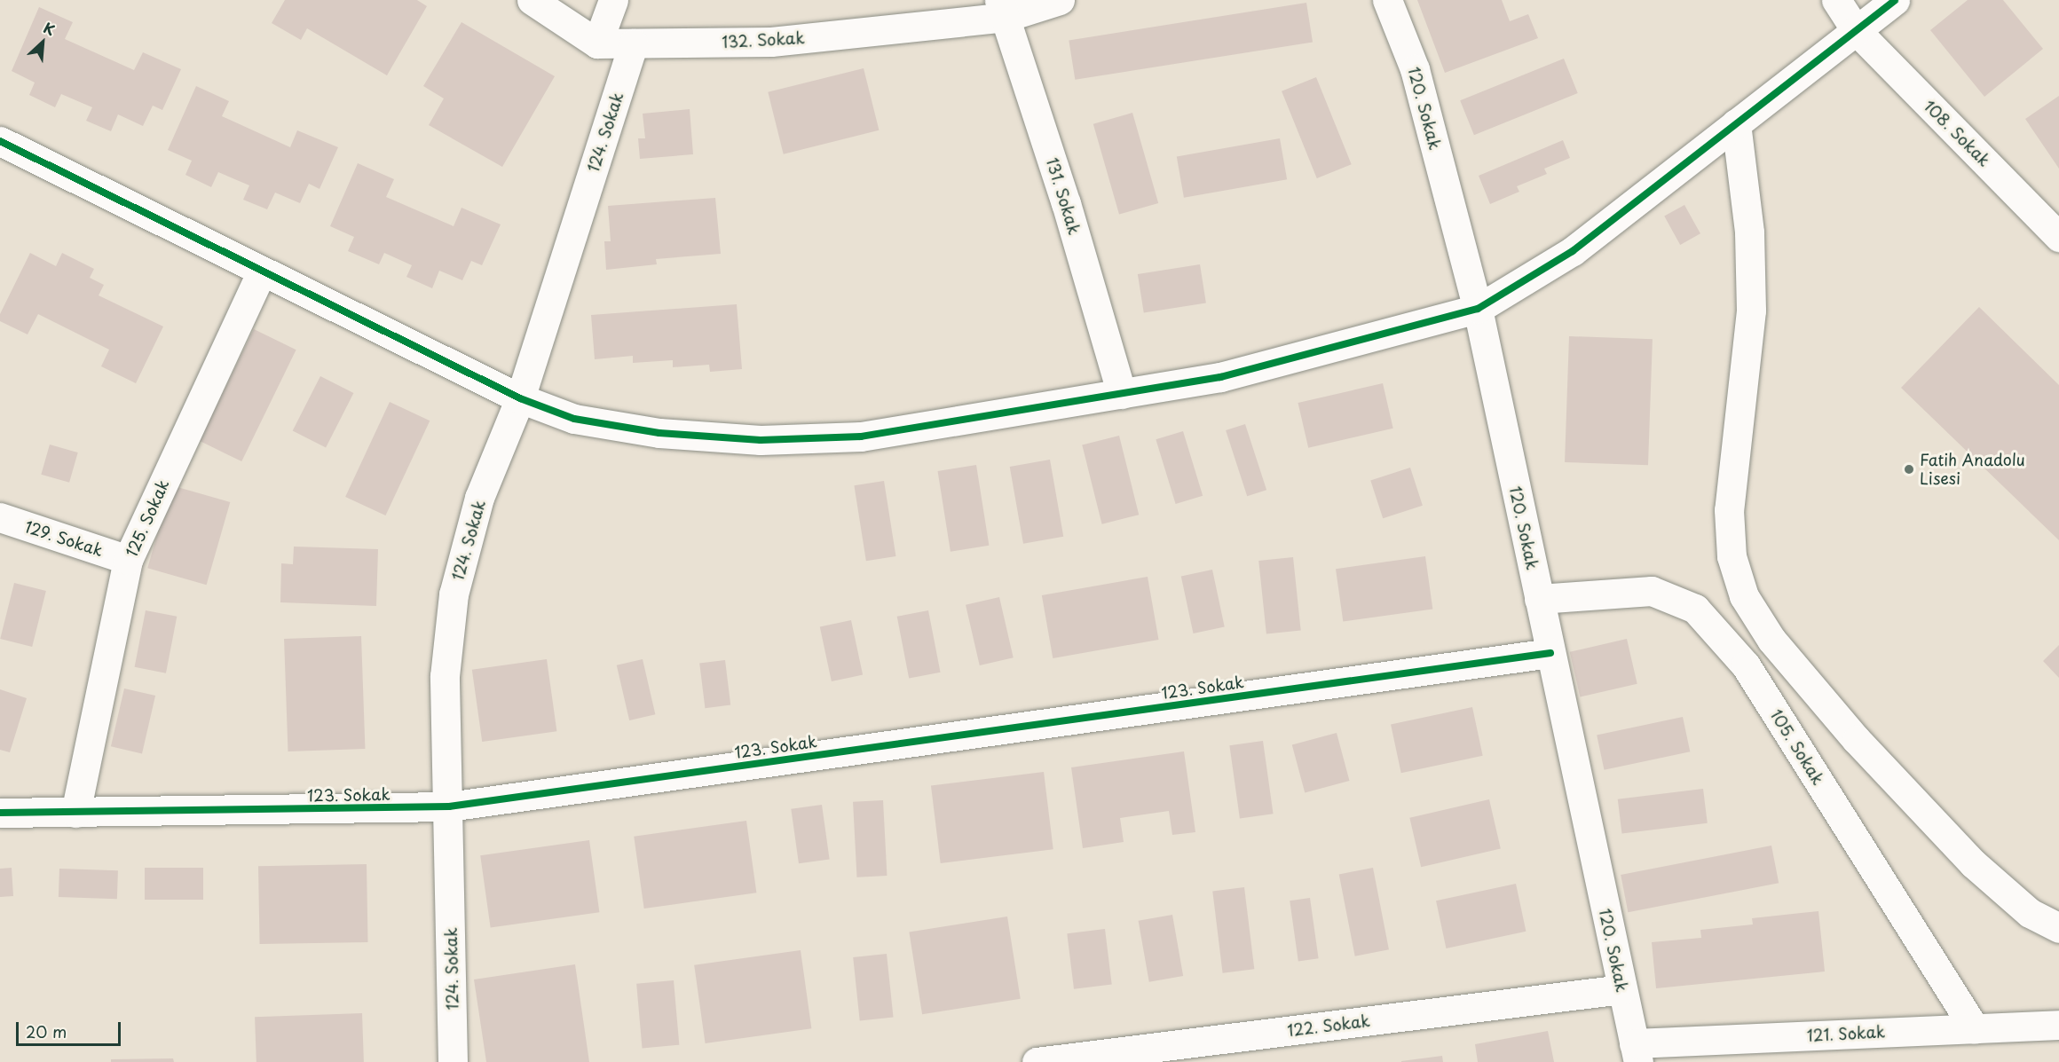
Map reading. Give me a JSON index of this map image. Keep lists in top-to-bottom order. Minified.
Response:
{"streets":{"street":["132. Sokak","120. Sokak","124. Sokak","108. Sokak","131. Sokak","125. Sokak","129. Sokak","123. Sokak","105. Sokak","122. Sokak","121. Sokak"]},"crossings":[["132. Sokak","124. Sokak"],["132. Sokak","131. Sokak"],["120. Sokak","123. Sokak"],["120. Sokak","105. Sokak"],["120. Sokak","122. Sokak"],["120. Sokak","121. Sokak"],["124. Sokak","123. Sokak"],["125. Sokak","129. Sokak"],["125. Sokak","123. Sokak"],["105. Sokak","121. Sokak"]],"places":["Fatih Anadolu Lisesi"],"scale_bar":"20 m","north":"top right"}
